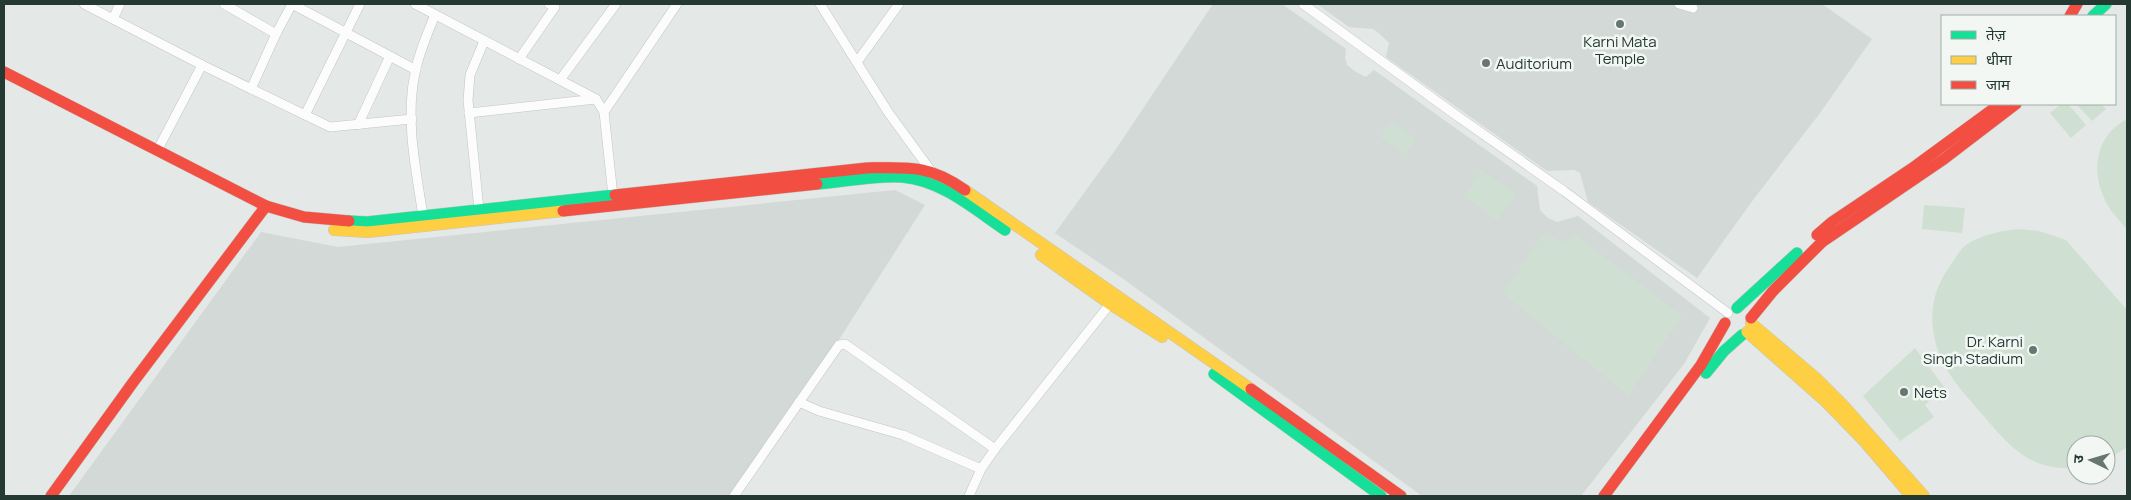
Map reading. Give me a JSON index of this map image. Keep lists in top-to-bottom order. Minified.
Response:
{"places":["Karni Mata Temple","Auditorium","Dr. Karni Singh Stadium","Nets"],"legend":["तेज़","धीमा","जाम"],"north":"left"}
